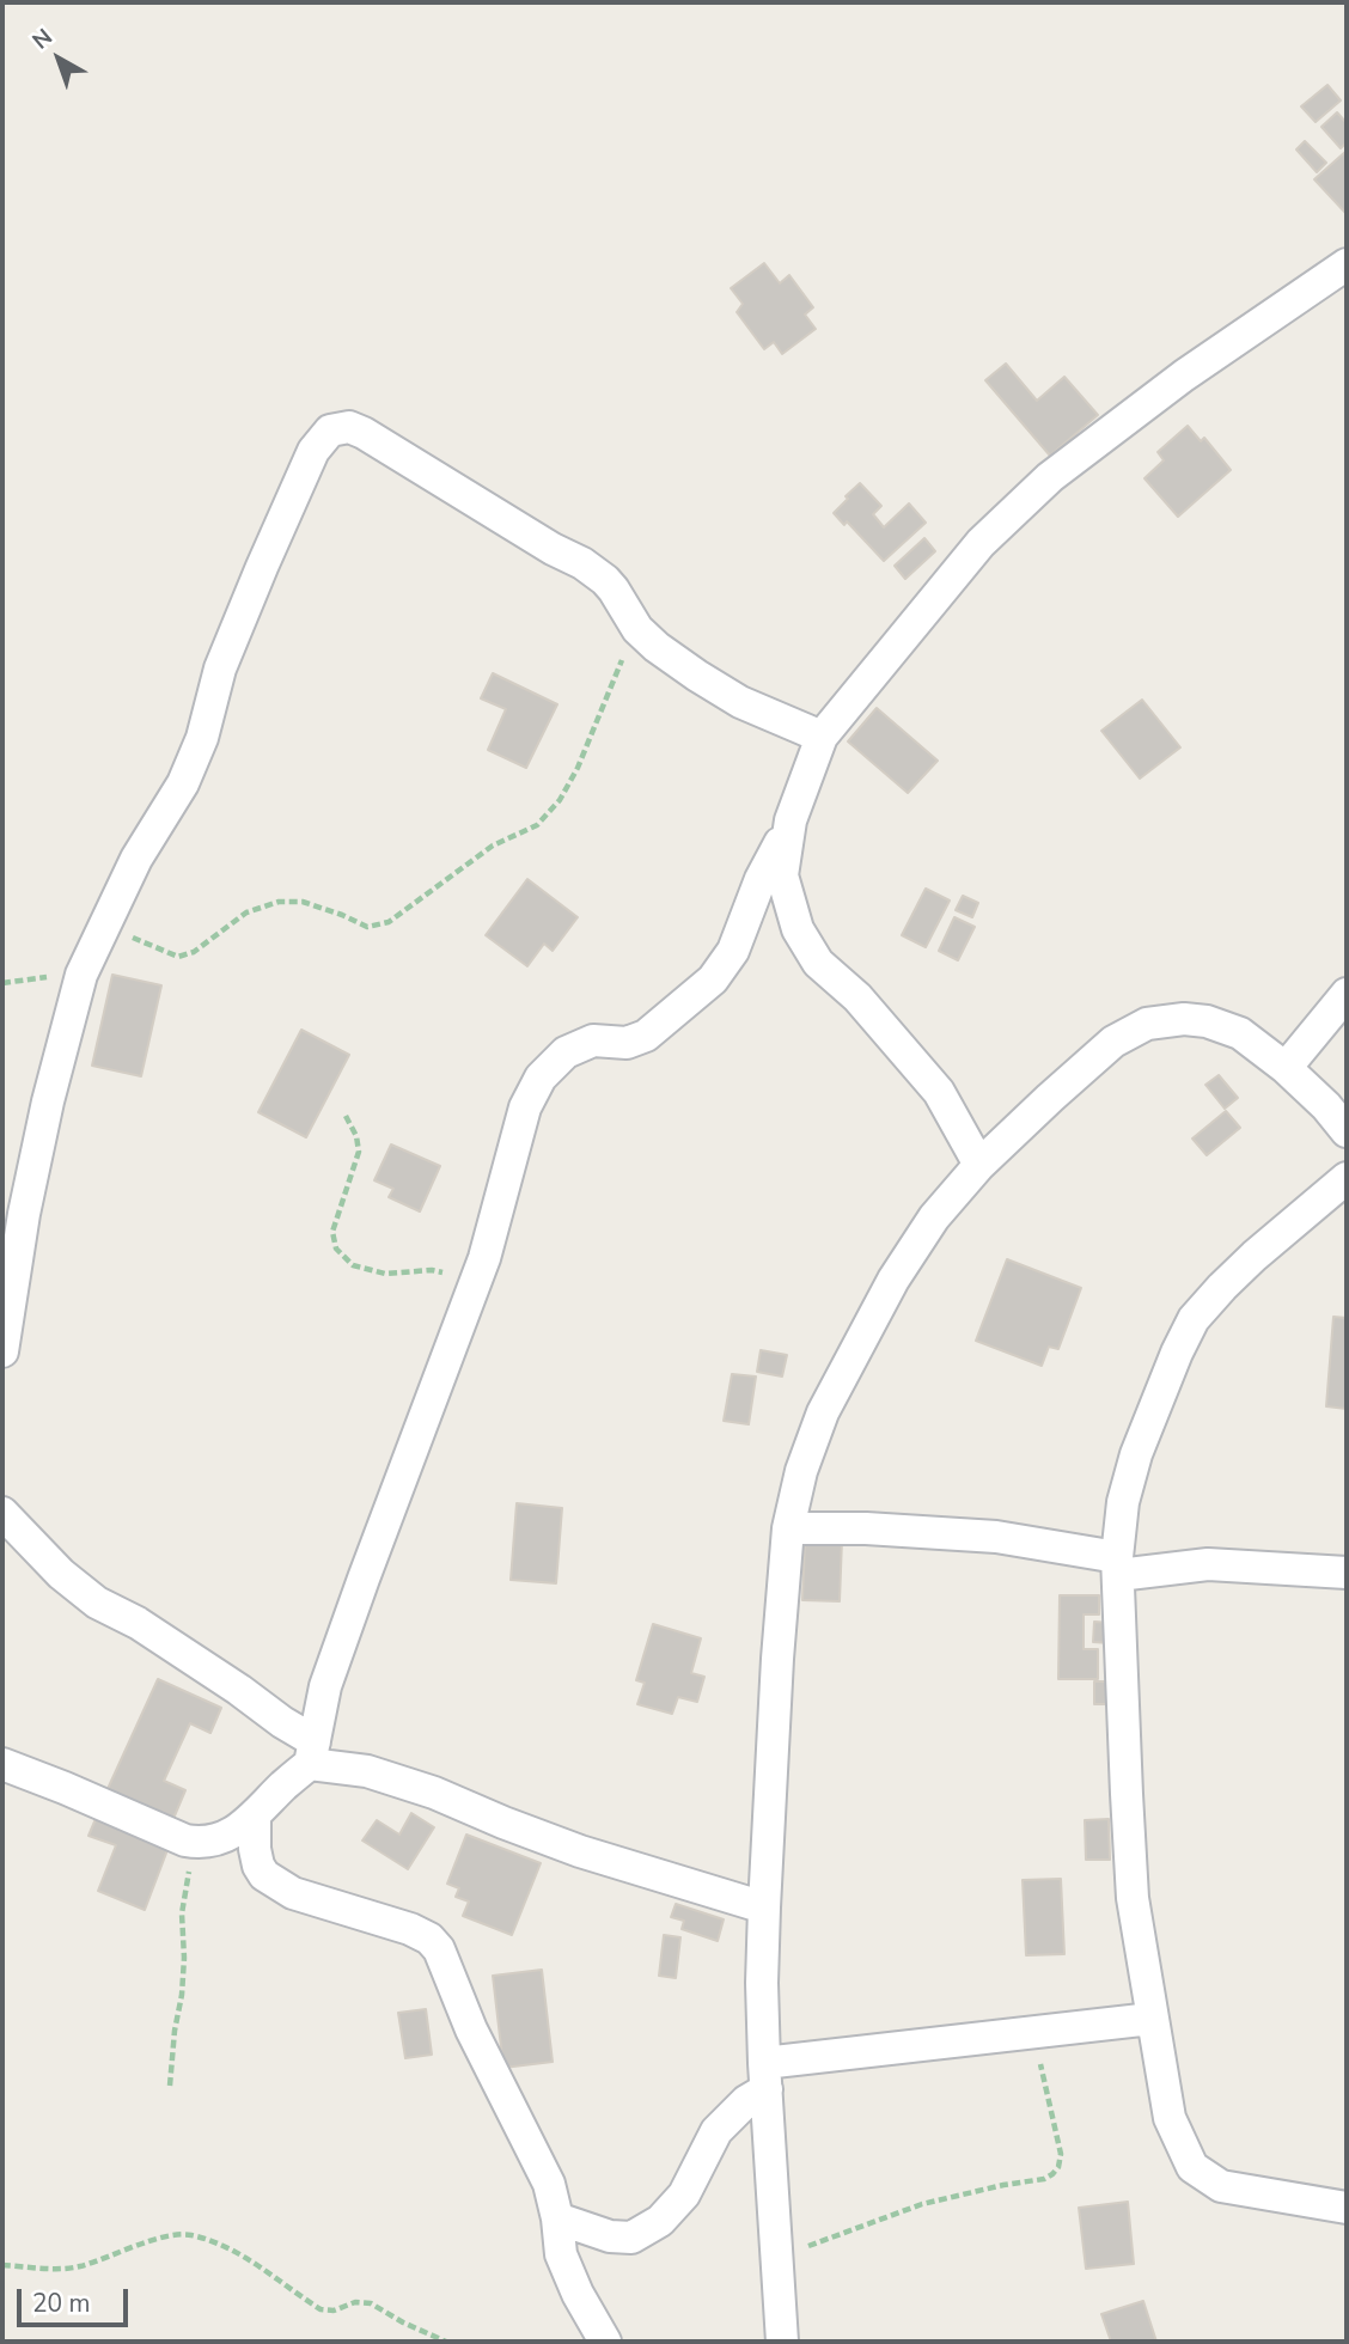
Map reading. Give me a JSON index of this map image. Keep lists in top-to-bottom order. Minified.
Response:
{"scale_bar":"20 m","north":"top left"}
